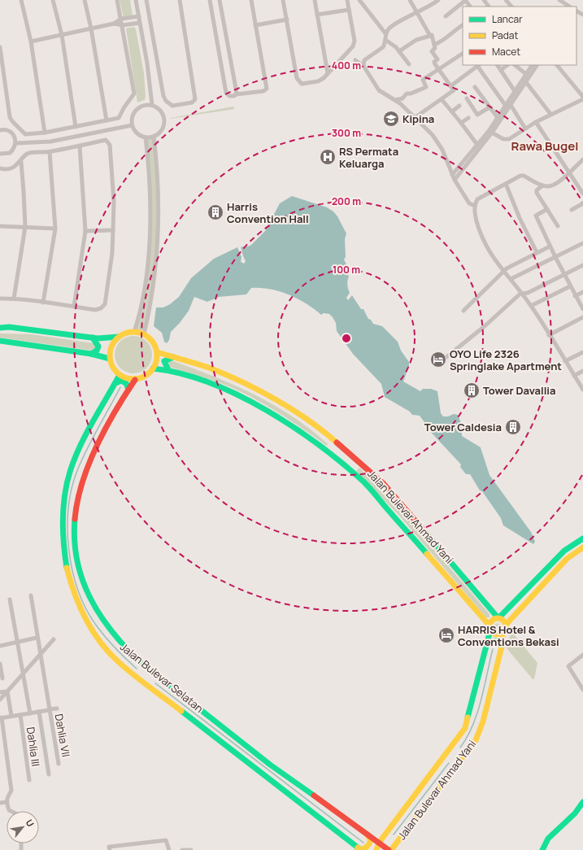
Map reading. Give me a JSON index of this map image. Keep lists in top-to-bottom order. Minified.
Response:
{"streets":{"main road":["Jalan Bulevar Ahmad Yani","Jalan Bulevar Selatan"],"street":["Dahlia VII","Dahlia III"]},"crossings":[["Jalan Bulevar Ahmad Yani","Jalan Bulevar Selatan"]],"districts":["Rawa Bugel"],"places":{"school or university":["Kipina"],"hospital":["RS Permata Keluarga"],"building":["Harris Convention Hall","Tower Davallia","Tower Caldesia"],"hotel":["OYO Life 2326 Springlake Apartment","HARRIS Hotel & Conventions Bekasi"]},"legend":["Lancar","Padat","Macet"],"north":"top right","rings":["400 m","300 m","200 m","100 m"]}
